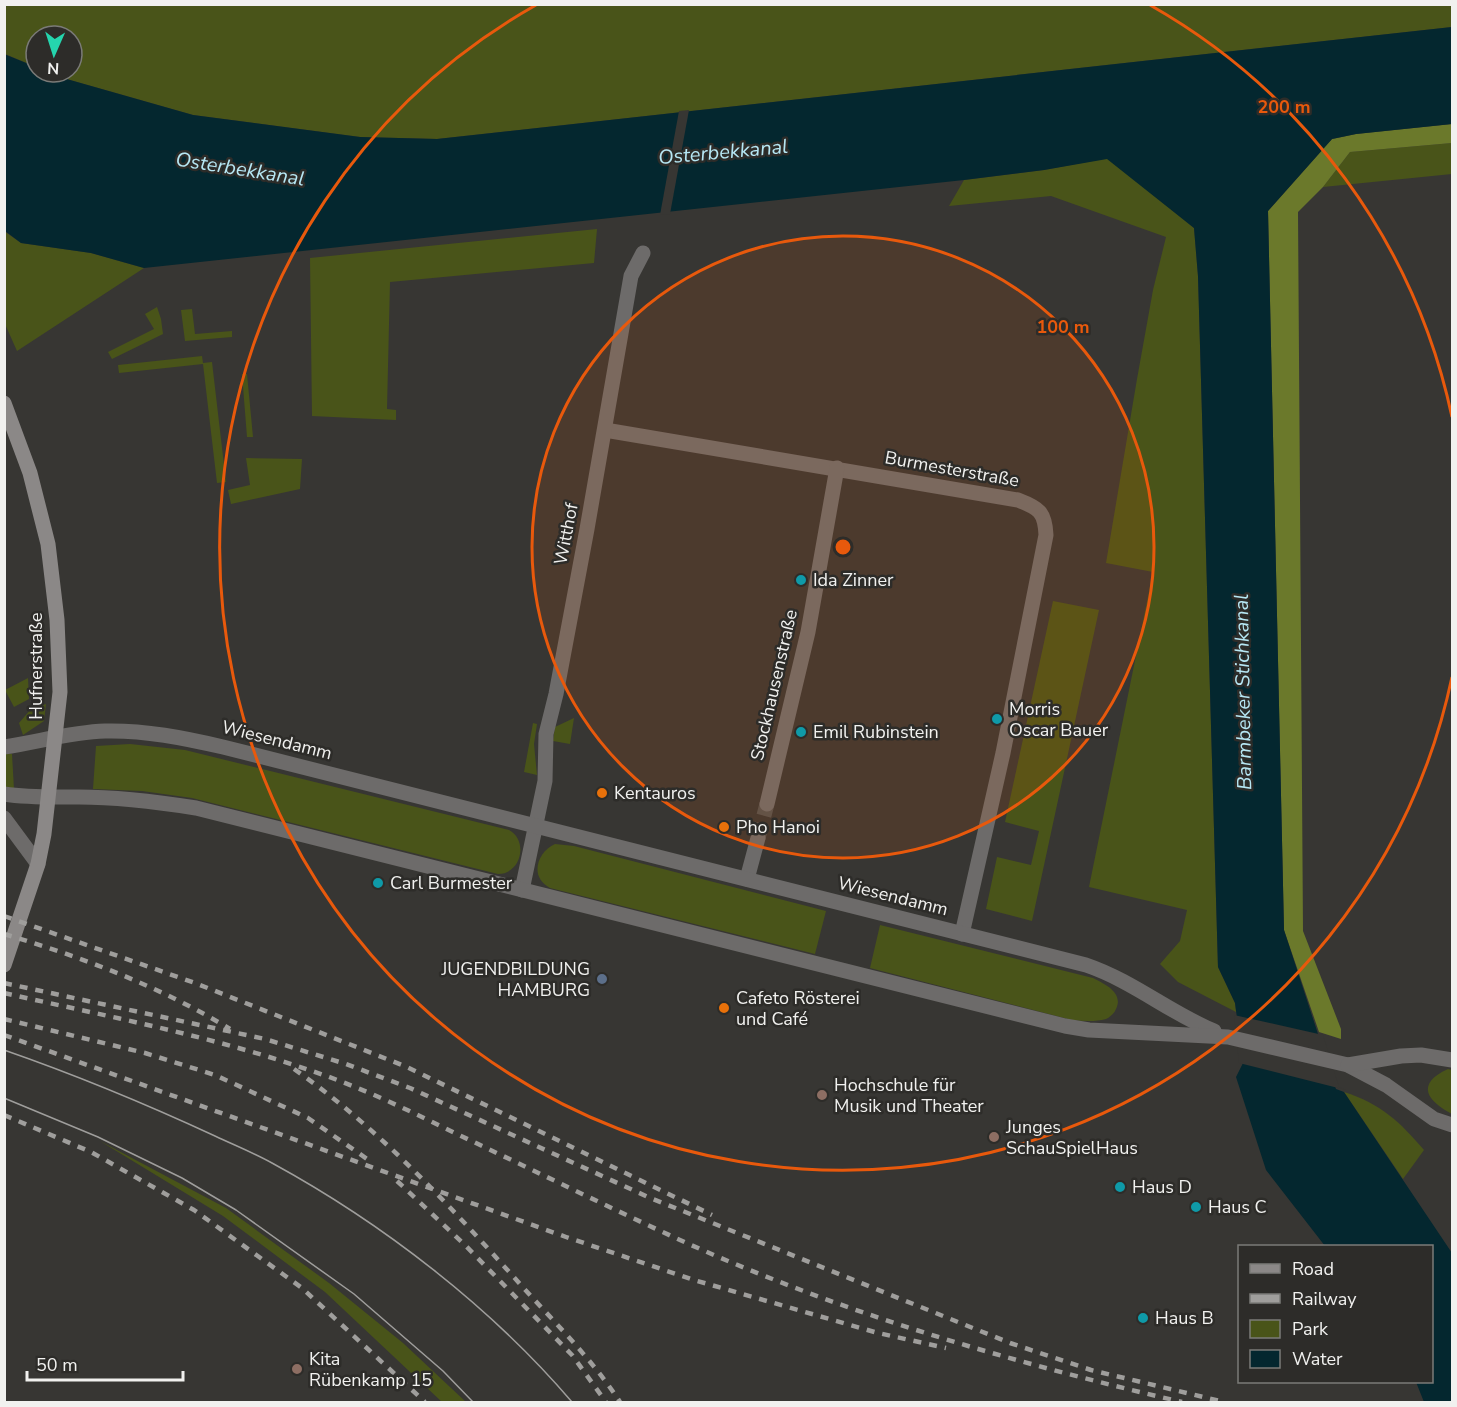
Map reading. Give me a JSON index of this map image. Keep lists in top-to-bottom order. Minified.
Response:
{"streets":{"main road":["Hufnerstraße"],"street":["Burmesterstraße","Witthof","Stockhausenstraße","Wiesendamm"]},"crossings":[["Burmesterstraße","Witthof"],["Burmesterstraße","Stockhausenstraße"],["Burmesterstraße","Wiesendamm"],["Witthof","Wiesendamm"],["Hufnerstraße","Wiesendamm"]],"water":["Osterbekkanal","Barmbeker Stichkanal"],"places":["Ida Zinner","Morris Oscar Bauer","Emil Rubinstein","Kentauros","Pho Hanoi","Carl Burmester","JUGENDBILDUNG HAMBURG","Cafeto Rösterei und Café","Hochschule für Musik und Theater","Junges SchauSpielHaus","Haus D","Haus C","Haus B","Kita Rübenkamp 15"],"legend":["Road","Railway","Park","Water"],"scale_bar":"50 m","north":"bottom","rings":["200 m","100 m"]}
